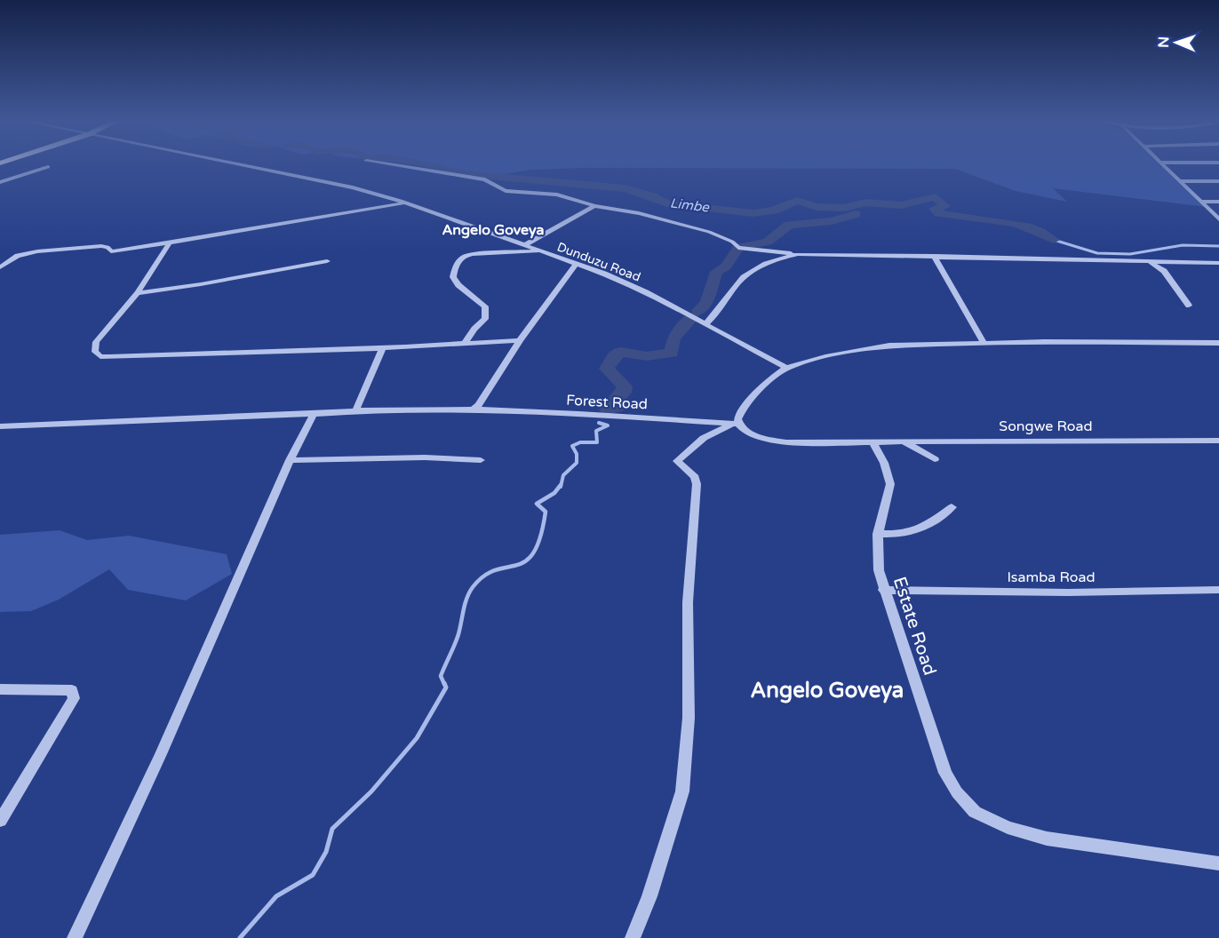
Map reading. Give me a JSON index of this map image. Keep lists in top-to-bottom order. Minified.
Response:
{"streets":{"street":["Dunduzu Road","Forest Road","Songwe Road","Isamba Road","Estate Road"]},"crossings":[["Forest Road","Songwe Road"],["Songwe Road","Estate Road"],["Isamba Road","Estate Road"]],"districts":["Angelo Goveya","Angelo Goveya"],"water":["Limbe"],"north":"left"}
